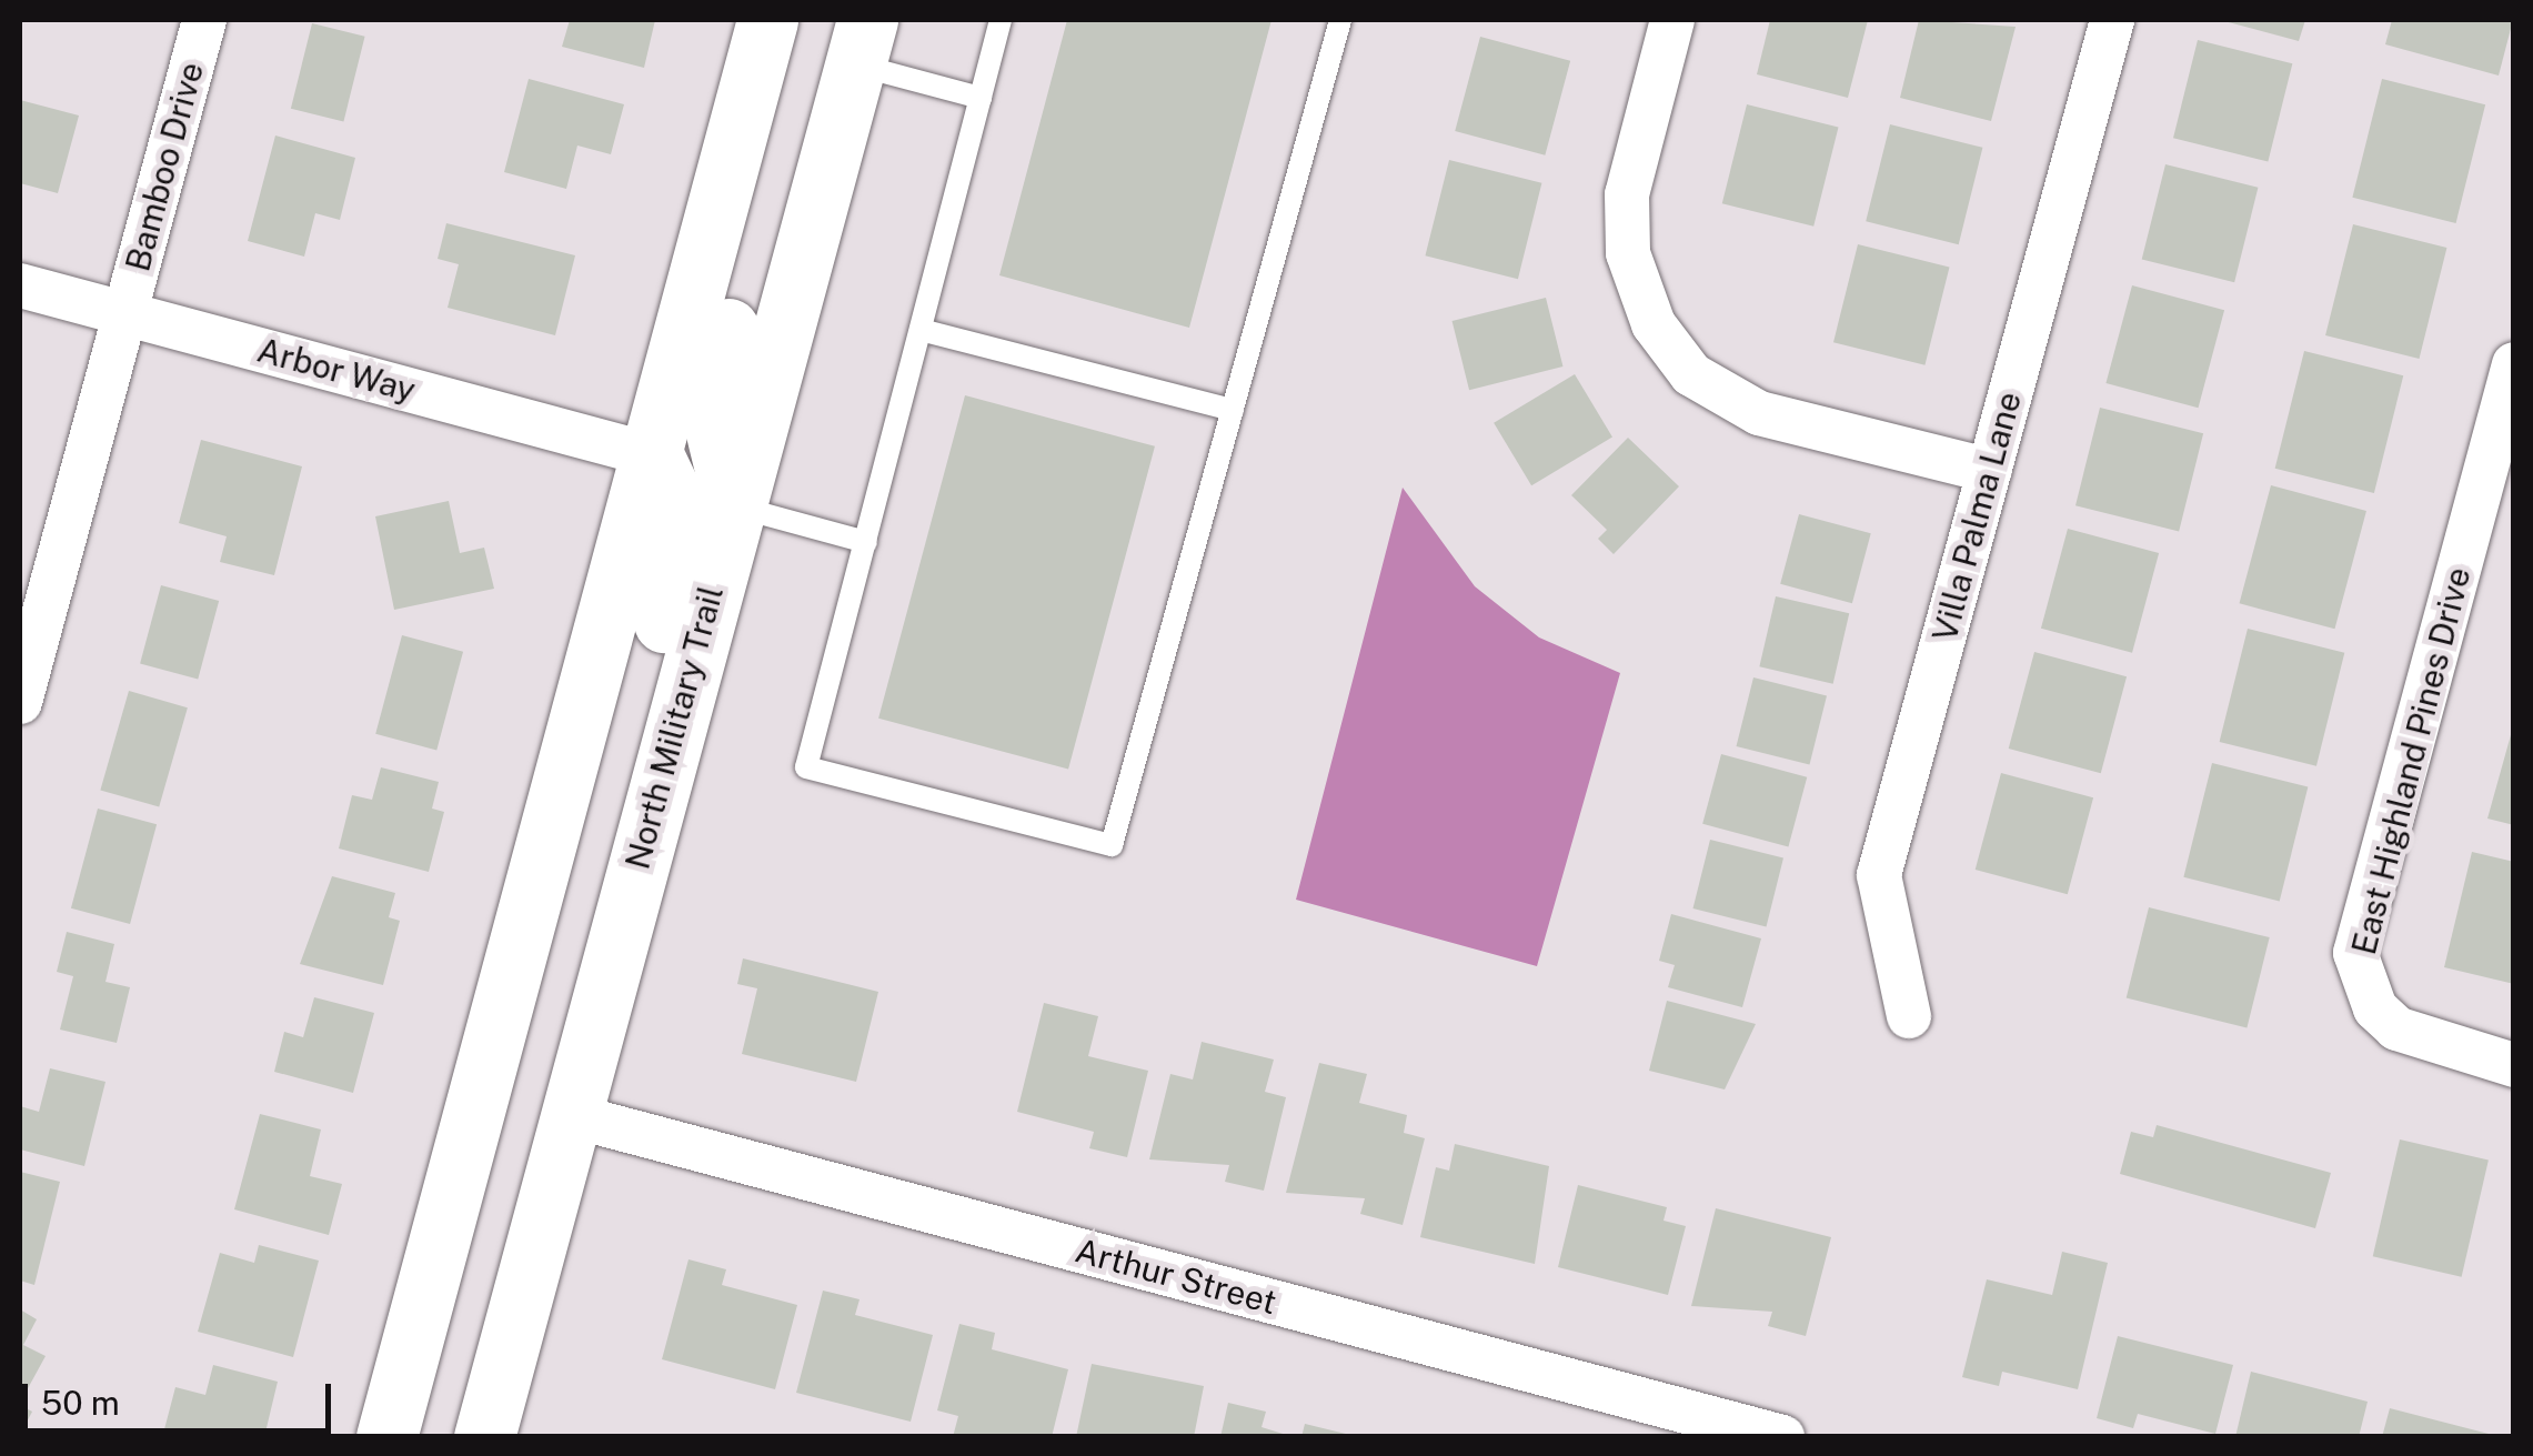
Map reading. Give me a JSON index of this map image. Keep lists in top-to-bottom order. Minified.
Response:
{"streets":{"main road":["North Military Trail"],"street":["Bamboo Drive","Arbor Way","Villa Palma Lane","East Highland Pines Drive","Arthur Street"]},"crossings":[["Bamboo Drive","Arbor Way"],["North Military Trail","Arthur Street"]],"scale_bar":"50 m"}
